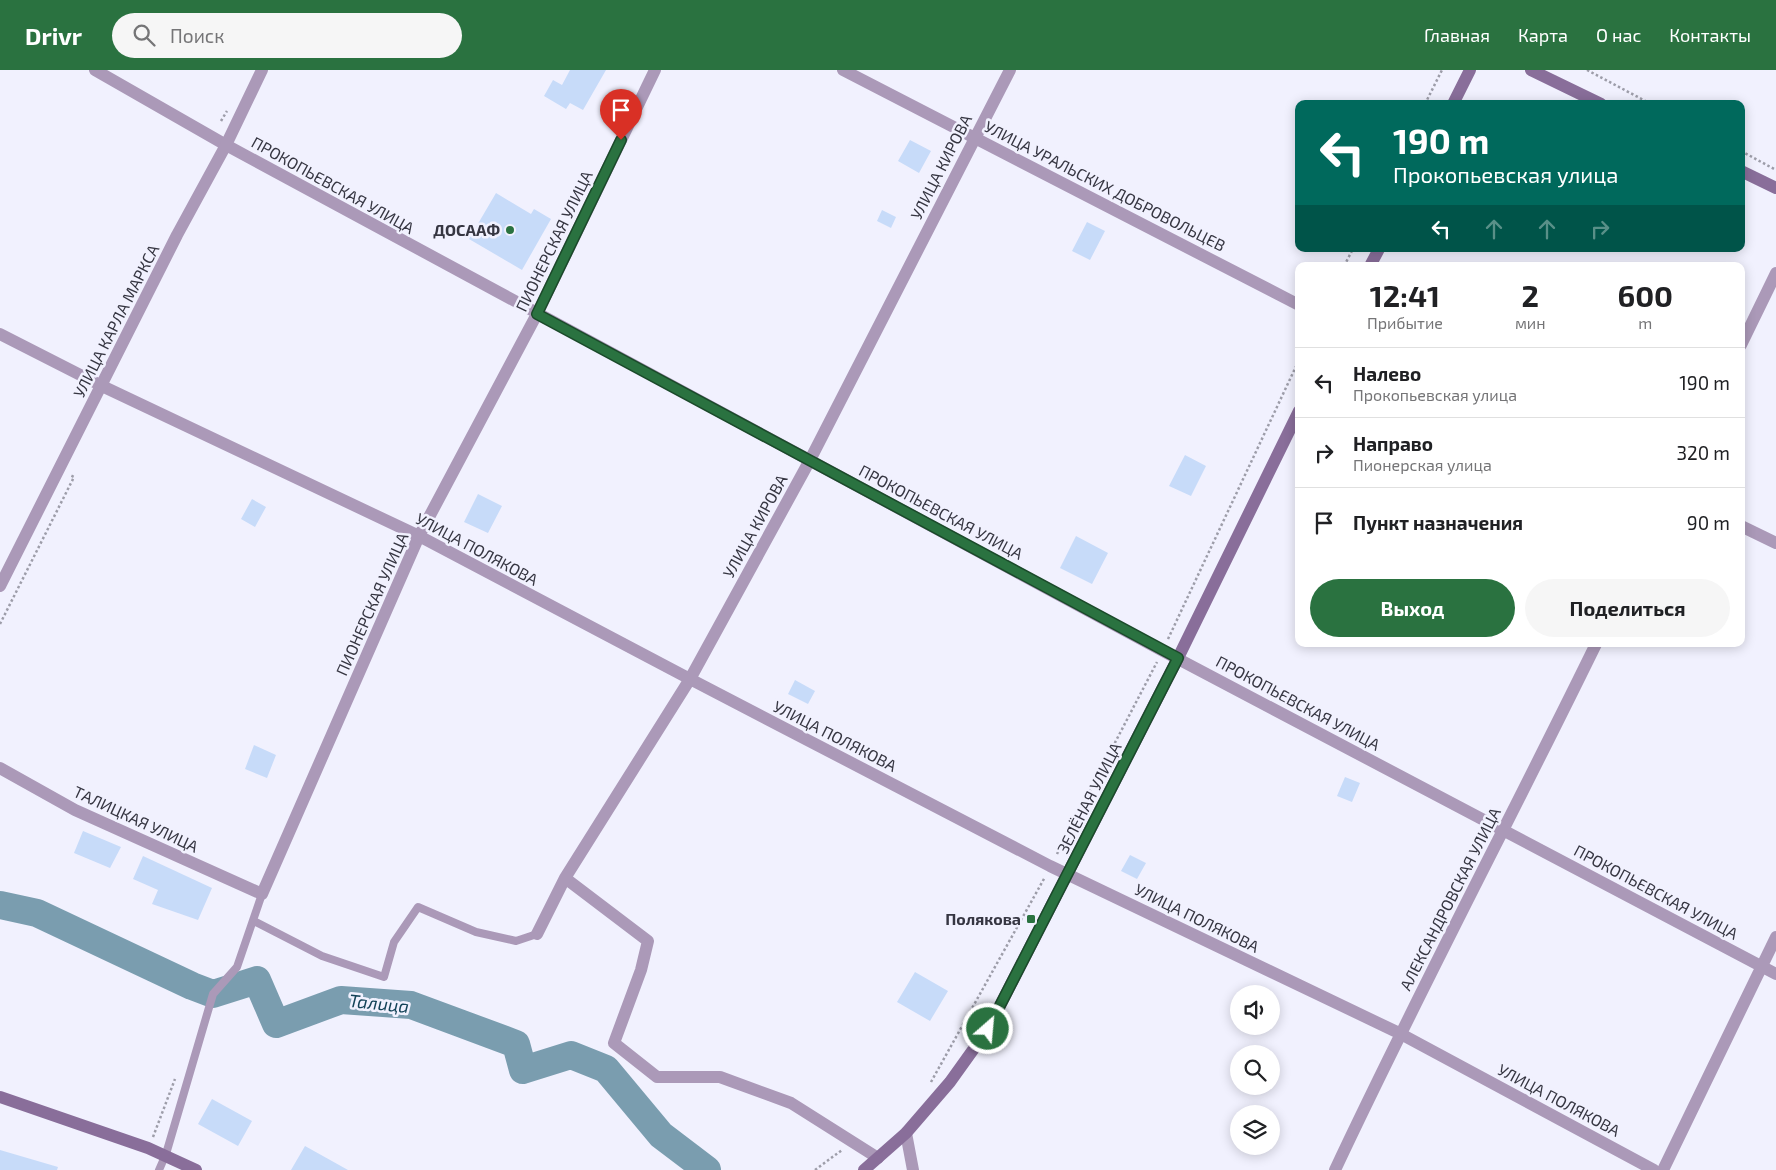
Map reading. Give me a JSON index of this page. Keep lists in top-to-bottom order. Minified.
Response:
{"streets":{"main road":["ЗЕЛЁНАЯ УЛИЦА"],"street":["УЛИЦА КИРОВА","ПРОКОПЬЕВСКАЯ УЛИЦА","УЛИЦА УРАЛЬСКИХ ДОБРОВОЛЬЦЕВ","ПИОНЕРСКАЯ УЛИЦА","УЛИЦА КАРЛА МАРКСА","УЛИЦА ПОЛЯКОВА","ТАЛИЦКАЯ УЛИЦА","АЛЕКСАНДРОВСКАЯ УЛИЦА"]},"crossings":[["УЛИЦА КИРОВА","ПРОКОПЬЕВСКАЯ УЛИЦА"],["УЛИЦА КИРОВА","УЛИЦА УРАЛЬСКИХ ДОБРОВОЛЬЦЕВ"],["УЛИЦА КИРОВА","УЛИЦА ПОЛЯКОВА"],["ПРОКОПЬЕВСКАЯ УЛИЦА","ПИОНЕРСКАЯ УЛИЦА"],["ПРОКОПЬЕВСКАЯ УЛИЦА","УЛИЦА КАРЛА МАРКСА"],["ПРОКОПЬЕВСКАЯ УЛИЦА","ЗЕЛЁНАЯ УЛИЦА"],["ПРОКОПЬЕВСКАЯ УЛИЦА","АЛЕКСАНДРОВСКАЯ УЛИЦА"],["ПИОНЕРСКАЯ УЛИЦА","УЛИЦА ПОЛЯКОВА"],["ПИОНЕРСКАЯ УЛИЦА","ТАЛИЦКАЯ УЛИЦА"],["УЛИЦА КАРЛА МАРКСА","УЛИЦА ПОЛЯКОВА"],["УЛИЦА ПОЛЯКОВА","ЗЕЛЁНАЯ УЛИЦА"],["УЛИЦА ПОЛЯКОВА","АЛЕКСАНДРОВСКАЯ УЛИЦА"]],"water":["Талица"],"places":{"other":["ДОСААФ"],"transit":["Полякова"]},"page":{"header":"Drivr","search":"Поиск","nav":["Главная","Карта","О нас","Контакты"],"turn":["190 m","Прокопьевская улица"],"eta":["12:41","Прибытие","2","мин","600","m"],"list":[{"name":"Налево","note":"Прокопьевская улица","value":"190 m"},{"name":"Направо","note":"Пионерская улица","value":"320 m"},{"name":"Пункт назначения","value":"90 m"}],"buttons":["Выход","Поделиться"]}}
